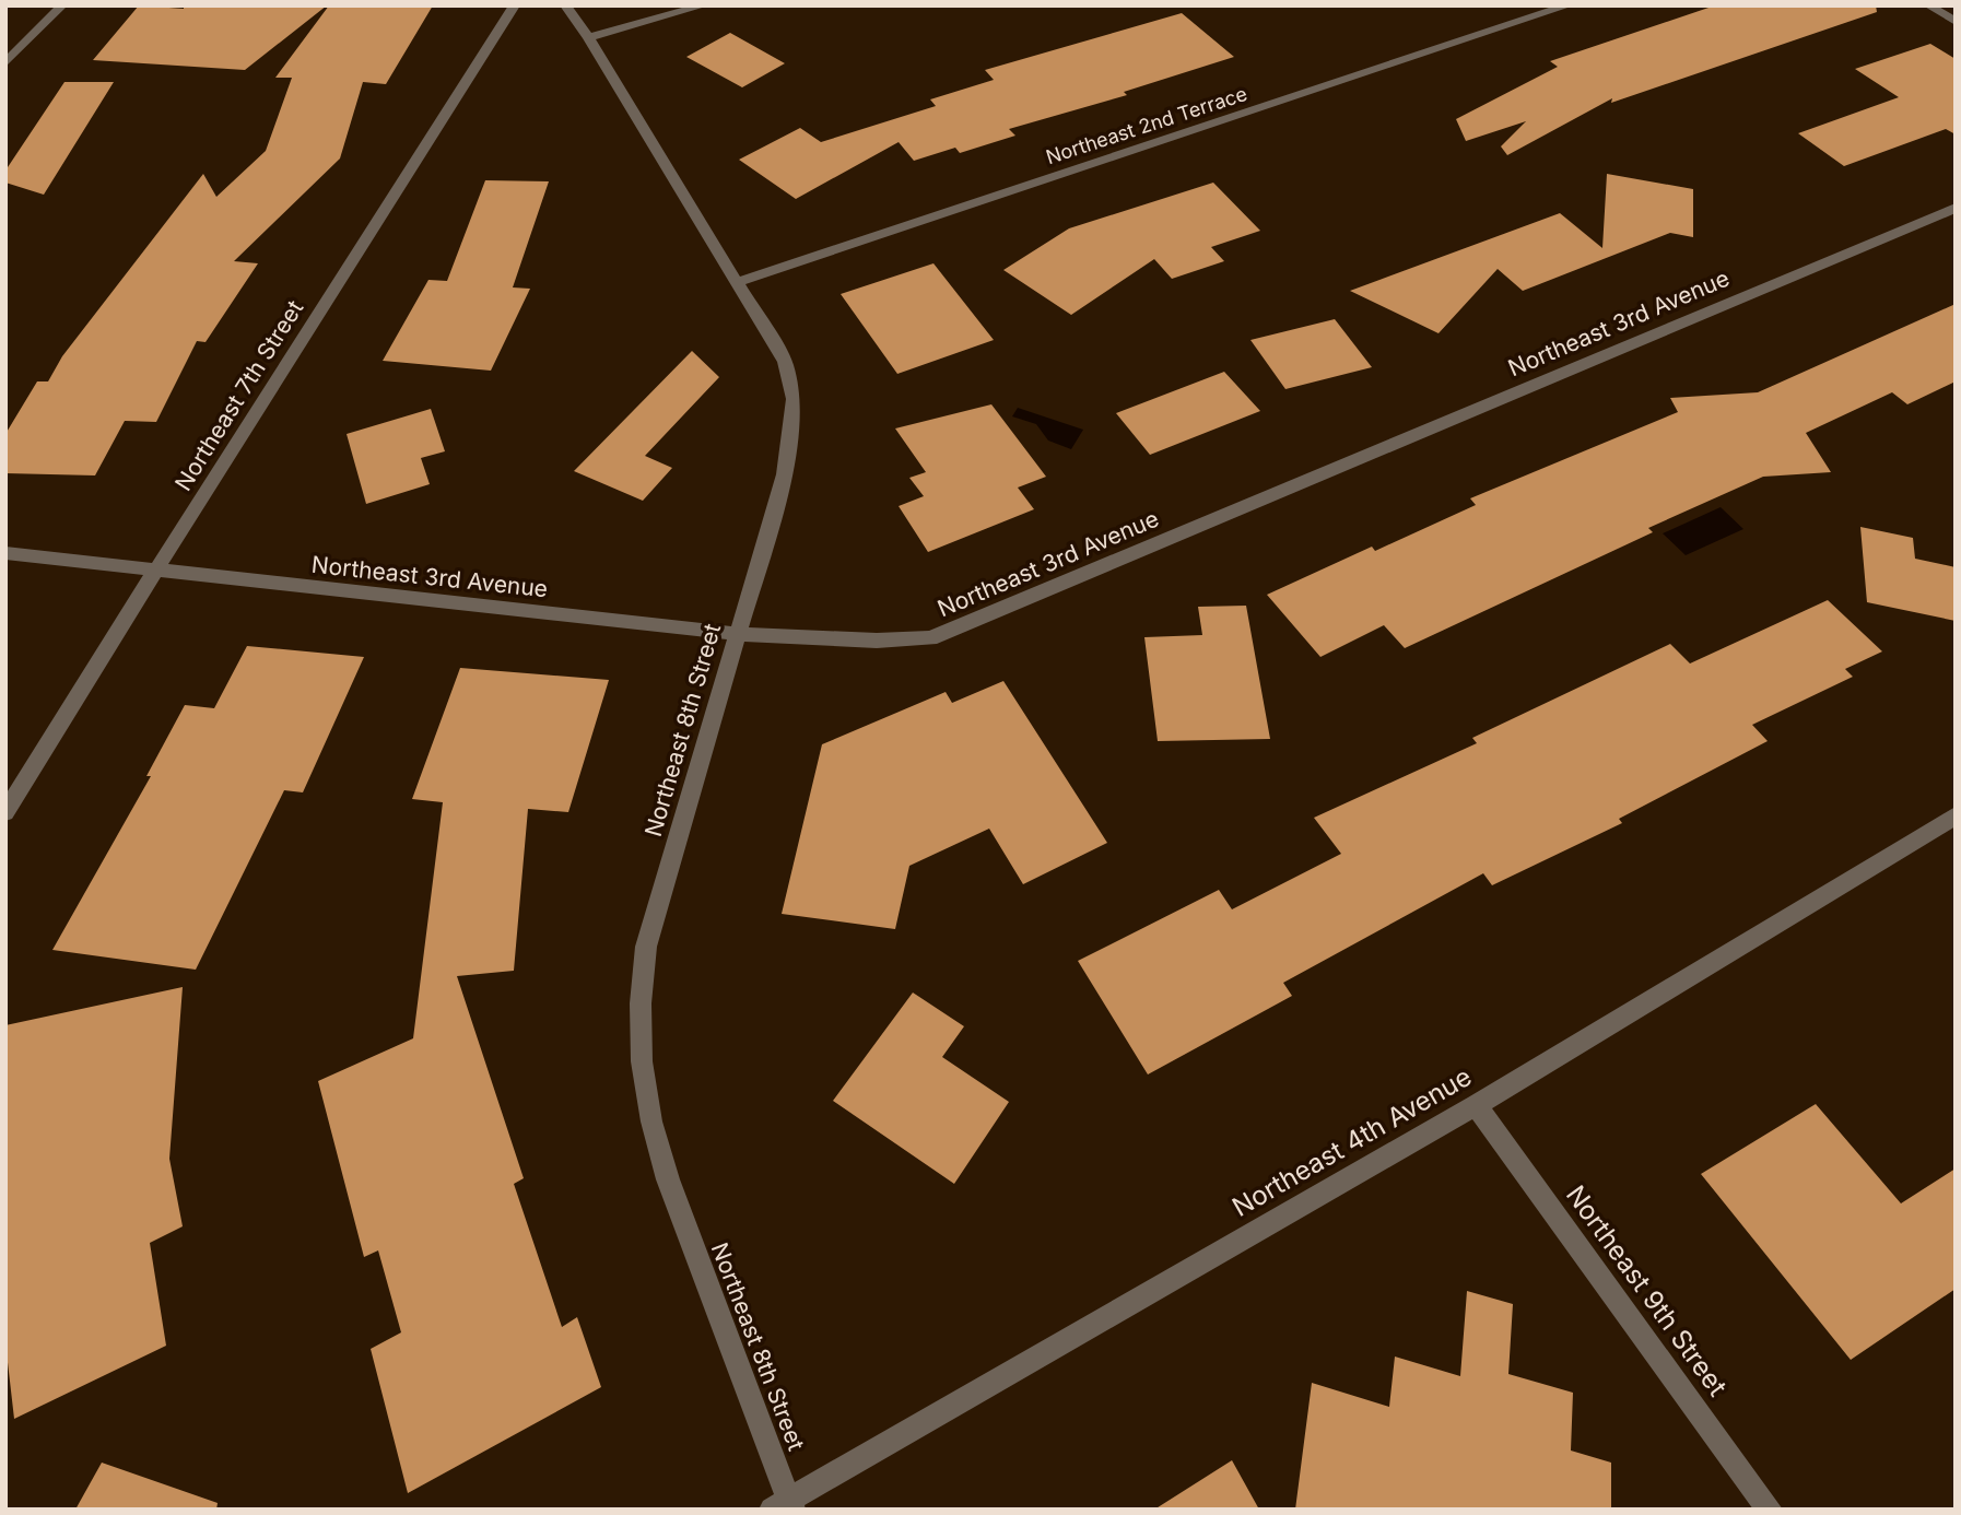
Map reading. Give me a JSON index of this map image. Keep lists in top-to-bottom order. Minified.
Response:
{"streets":{"street":["Northeast 2nd Terrace","Northeast 3rd Avenue","Northeast 7th Street","Northeast 8th Street","Northeast 4th Avenue","Northeast 9th Street"]},"crossings":[["Northeast 2nd Terrace","Northeast 8th Street"],["Northeast 3rd Avenue","Northeast 7th Street"],["Northeast 3rd Avenue","Northeast 8th Street"],["Northeast 8th Street","Northeast 4th Avenue"],["Northeast 4th Avenue","Northeast 9th Street"]]}
